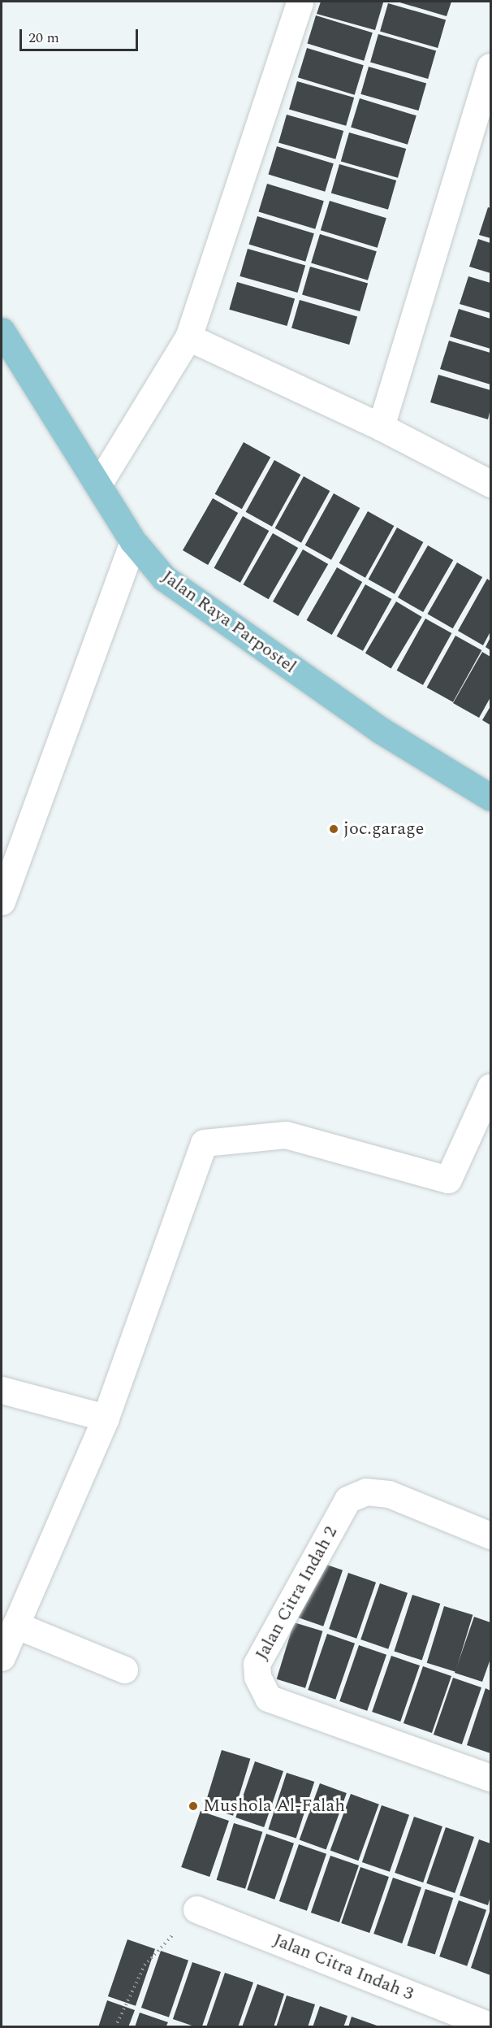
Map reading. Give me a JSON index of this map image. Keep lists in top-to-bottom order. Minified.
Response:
{"streets":{"main road":["Jalan Raya Parpostel"],"street":["Jalan Citra Indah 2","Jalan Citra Indah 3"]},"places":["joc.garage","Mushola Al-Falah"],"scale_bar":"20 m"}
